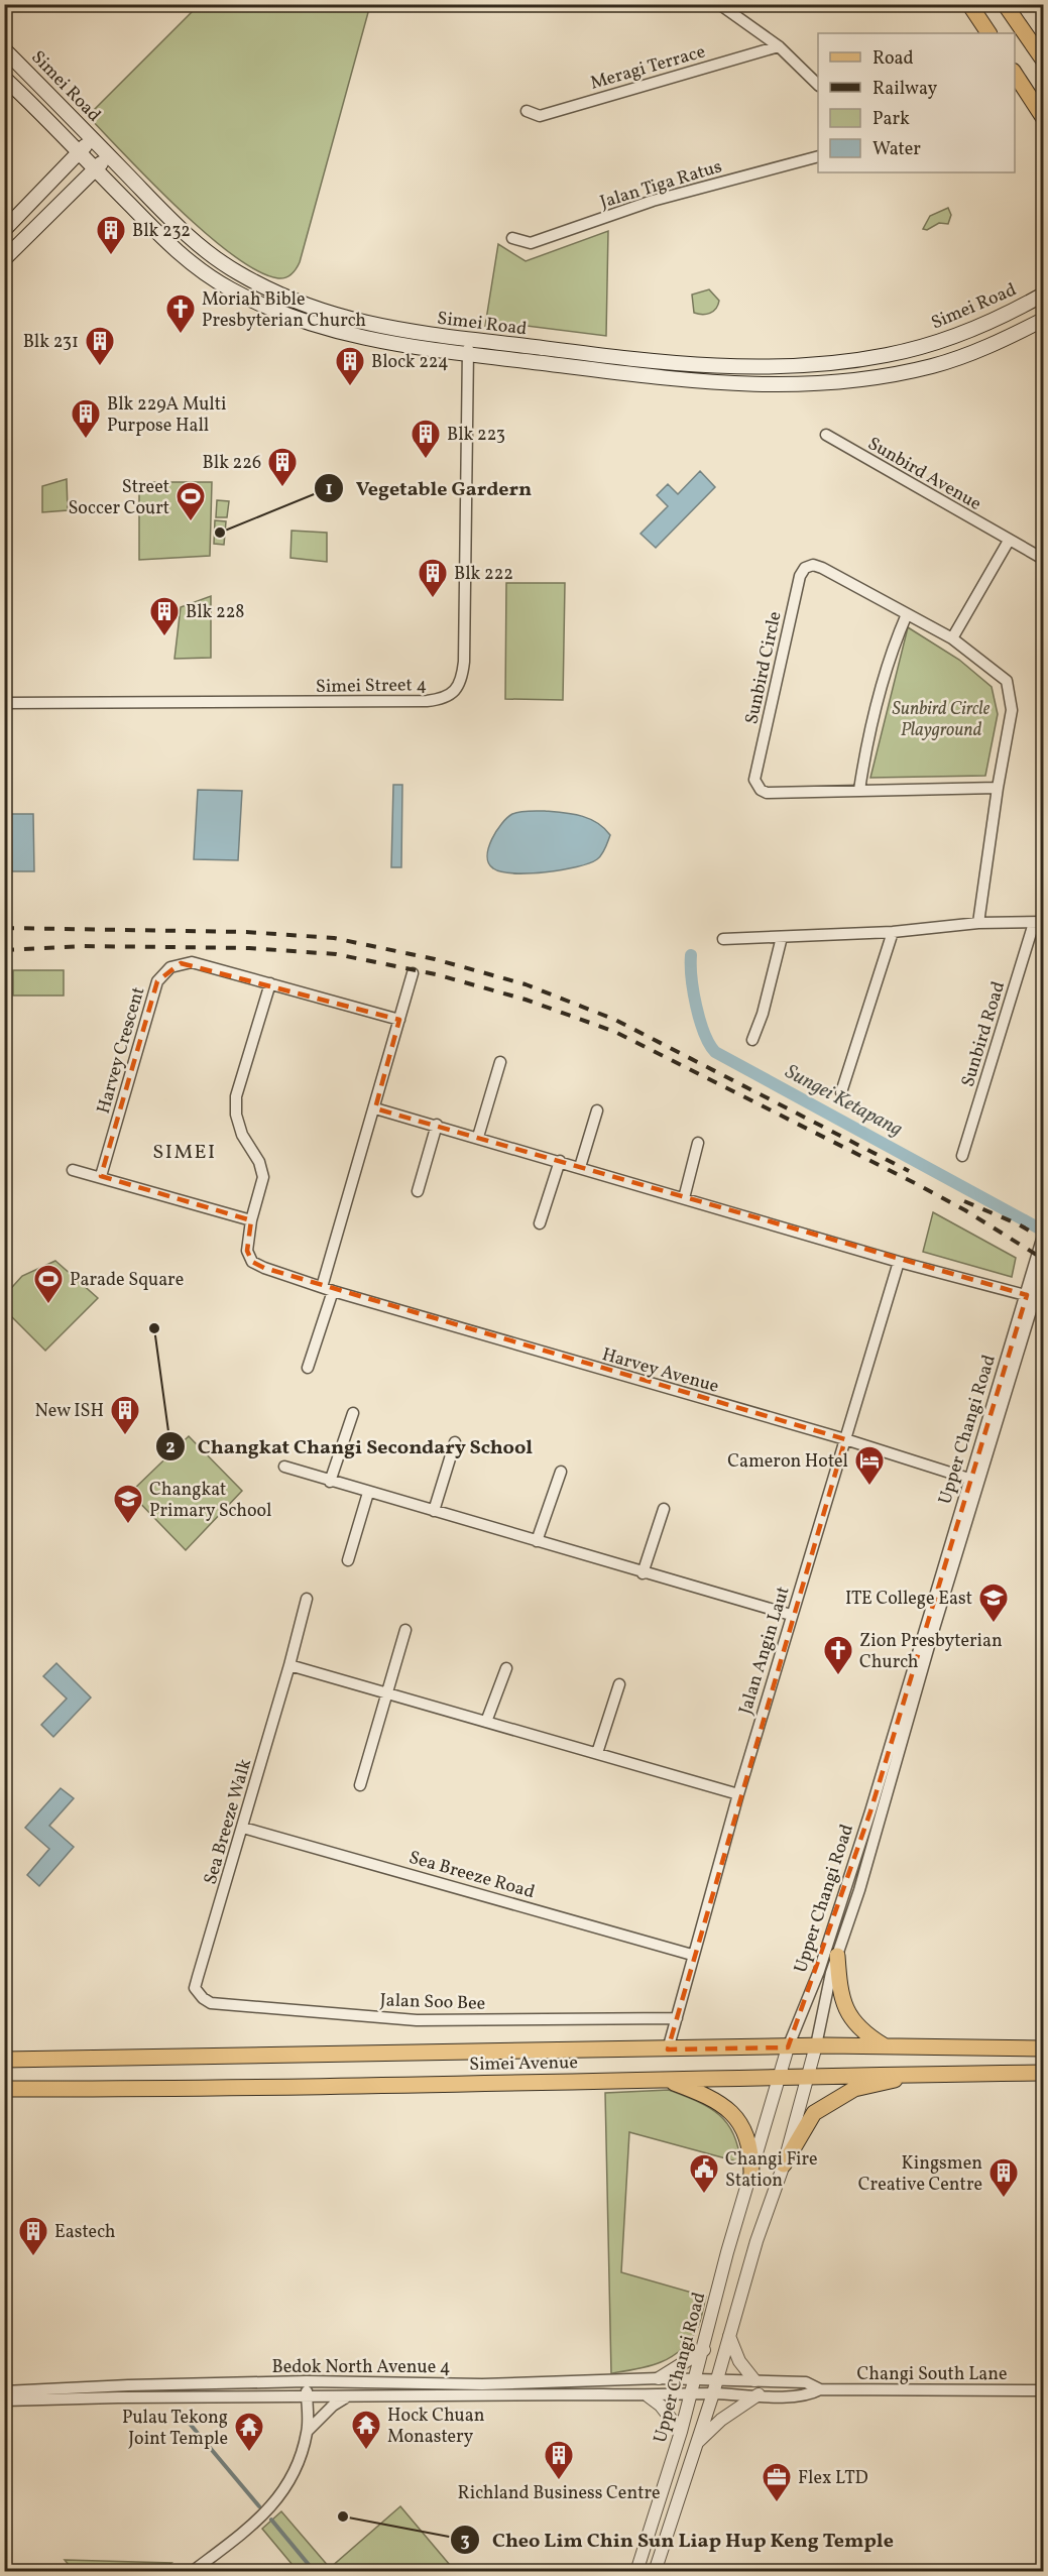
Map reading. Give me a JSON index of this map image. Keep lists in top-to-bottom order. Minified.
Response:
{"streets":{"main road":["Simei Road","Simei Avenue"],"street":["Meragi Terrace","Jalan Tiga Ratus","Sunbird Avenue","Sunbird Circle","Simei Street 4","Sunbird Road","Harvey Crescent","Harvey Avenue","Upper Changi Road","Jalan Angin Laut","Sea Breeze Walk","Sea Breeze Road","Jalan Soo Bee","Bedok North Avenue 4","Changi South Lane"]},"crossings":[["Simei Road","Simei Street 4"],["Sunbird Circle","Sunbird Road"],["Harvey Avenue","Upper Changi Road"],["Harvey Avenue","Jalan Angin Laut"],["Upper Changi Road","Simei Avenue"],["Upper Changi Road","Bedok North Avenue 4"],["Upper Changi Road","Changi South Lane"],["Jalan Angin Laut","Sea Breeze Road"],["Jalan Angin Laut","Jalan Soo Bee"],["Jalan Angin Laut","Simei Avenue"],["Sea Breeze Walk","Sea Breeze Road"],["Sea Breeze Walk","Jalan Soo Bee"],["Bedok North Avenue 4","Changi South Lane"]],"districts":["SIMEI"],"water":["Sungei Ketapang"],"parks":["Sunbird Circle Playground"],"places":{"building":["Blk 232","Blk 231","Block 224","Blk 229A Multi Purpose Hall","Blk 223","Blk 226","Blk 222","Blk 228","New ISH","Kingsmen Creative Centre","Eastech","Richland Business Centre"],"church":["Moriah Bible Presbyterian Church","Zion Presbyterian Church"],"sports":["Street Soccer Court","Parade Square"],"other":["Vegetable Gardern","Changkat Changi Secondary School","Cheo Lim Chin Sun Liap Hup Keng Temple"],"hotel":["Cameron Hotel"],"school or university":["Changkat Primary School","ITE College East"],"public building":["Changi Fire Station"],"temple":["Hock Chuan Monastery","Pulau Tekong Joint Temple"],"office":["Flex LTD"]},"legend":["Road","Railway","Park","Water"]}
